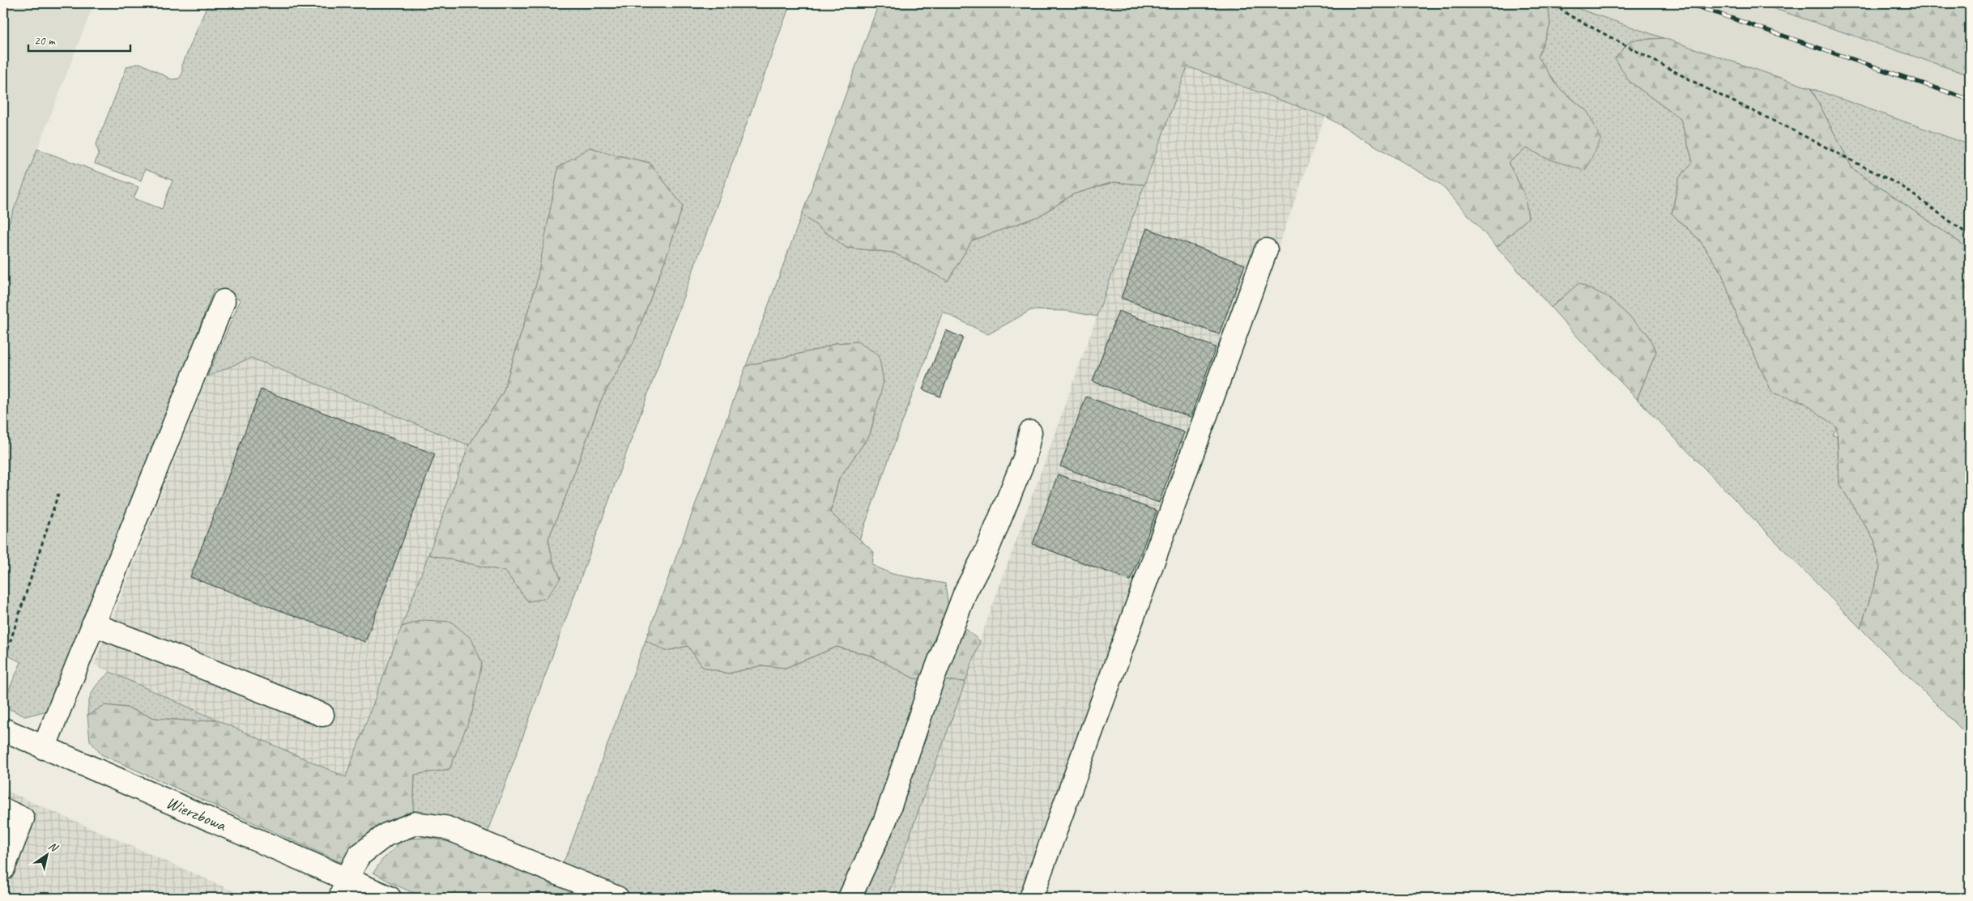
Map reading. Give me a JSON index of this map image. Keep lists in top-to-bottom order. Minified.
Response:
{"streets":{"street":["Wierzbowa"]},"scale_bar":"20 m","north":"top right"}
